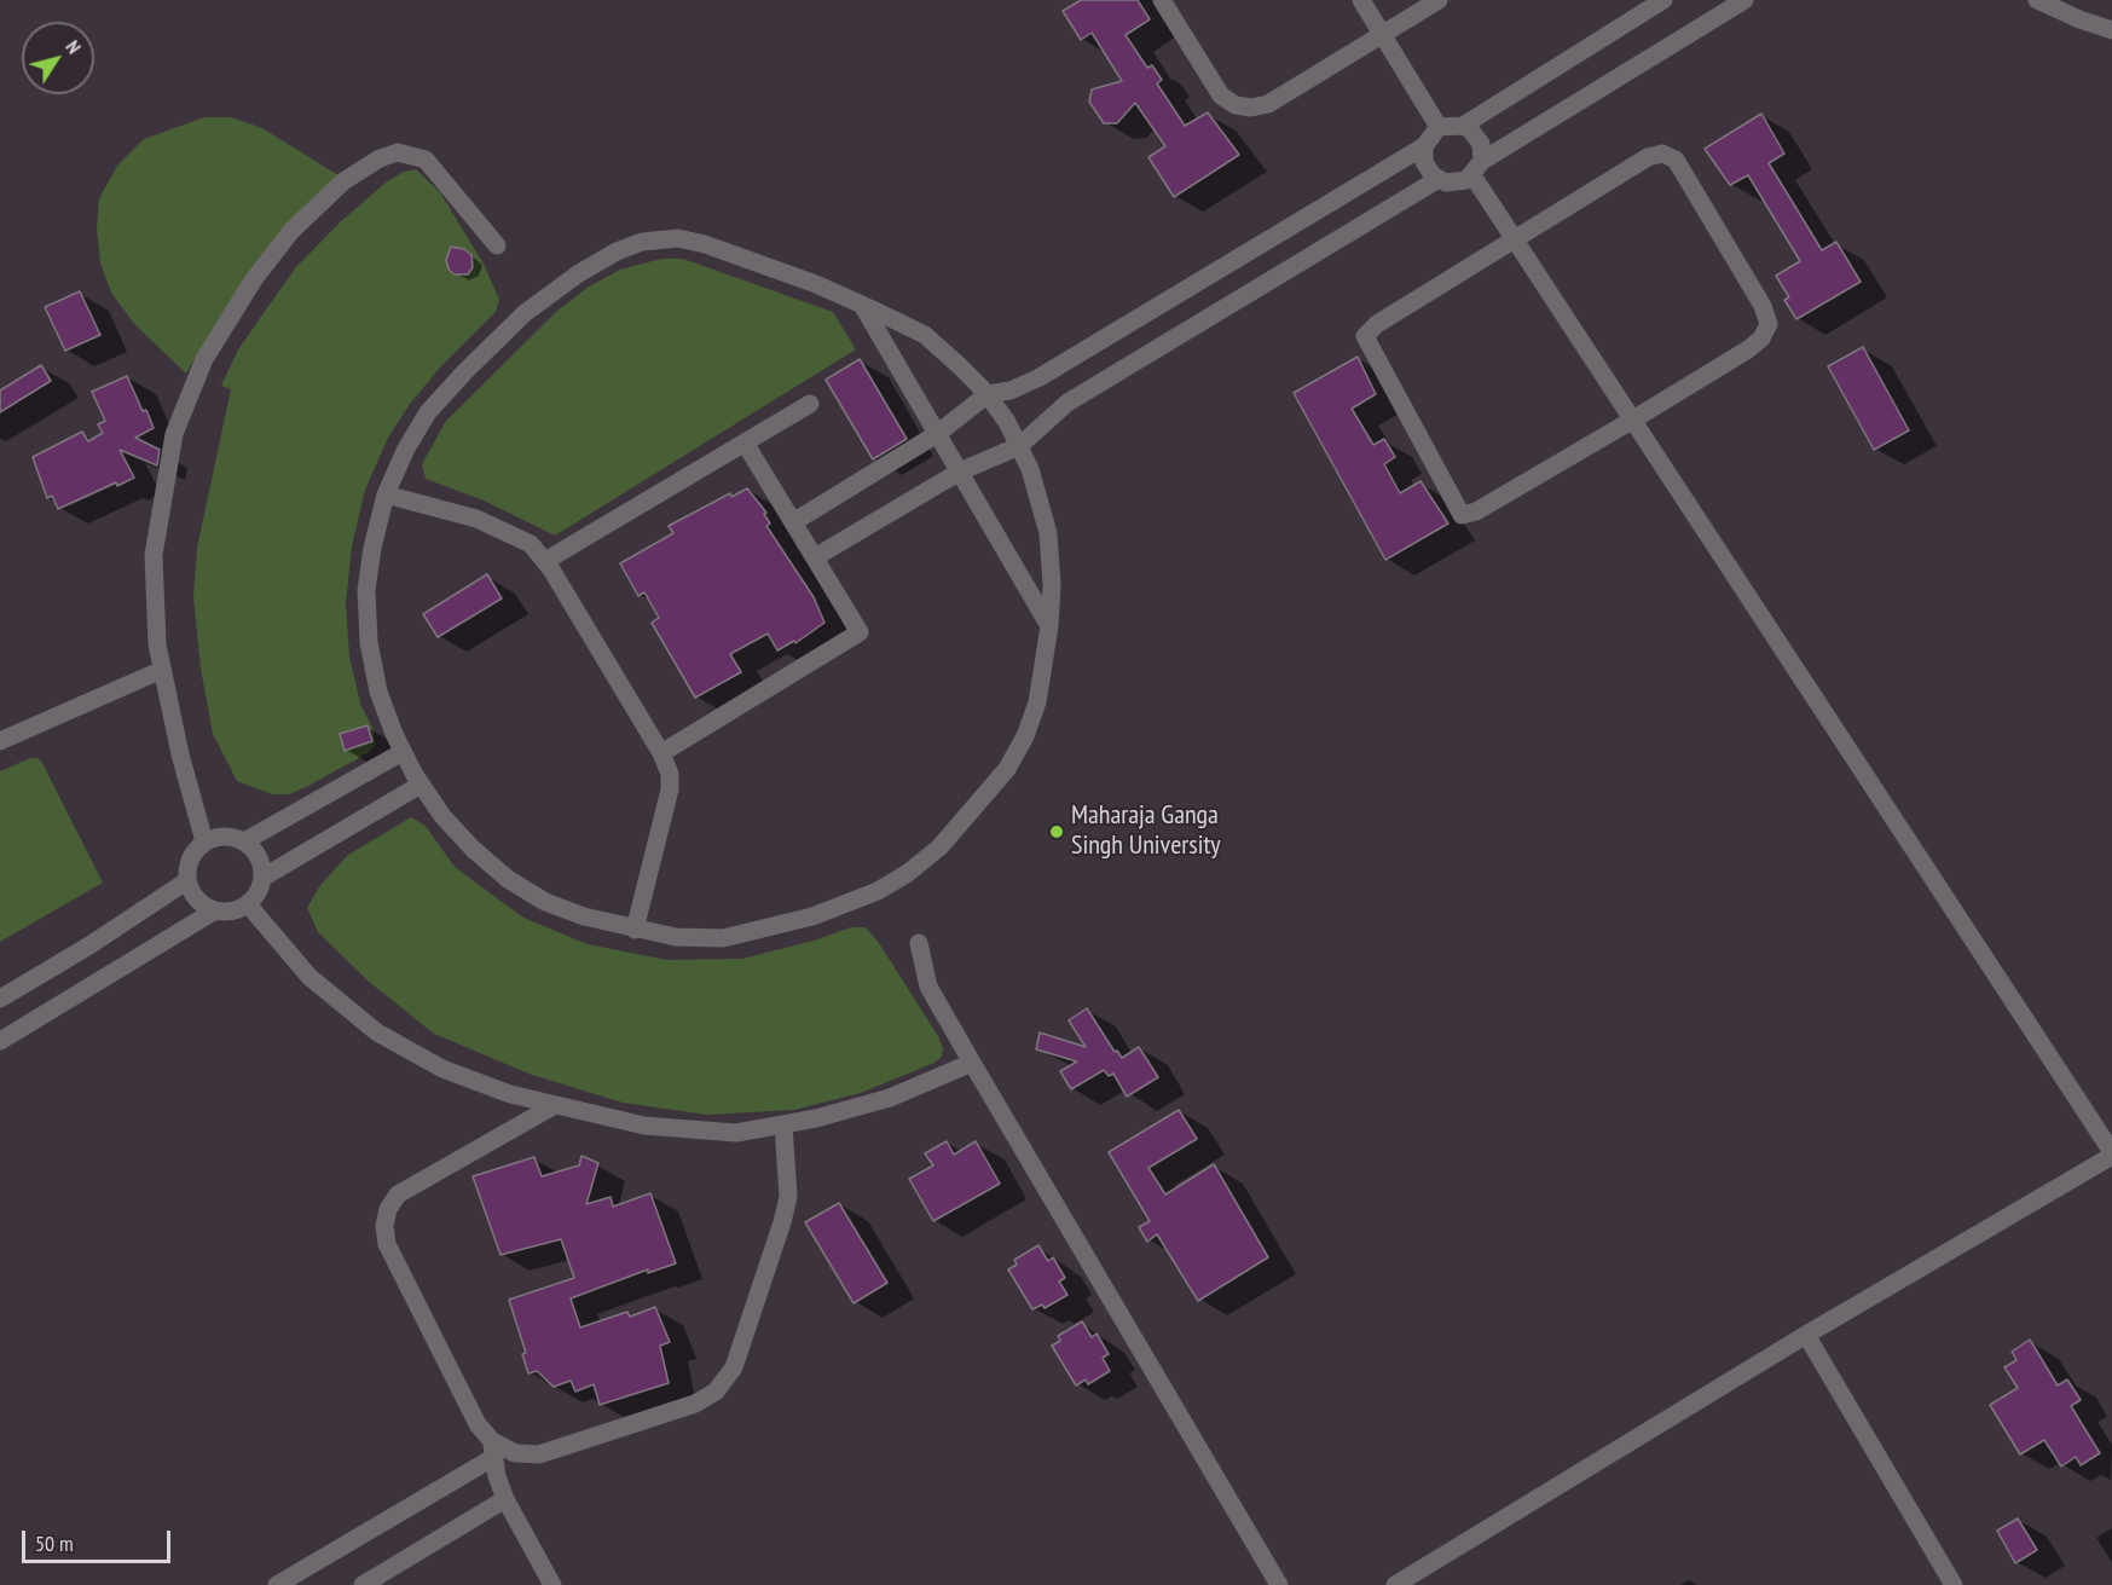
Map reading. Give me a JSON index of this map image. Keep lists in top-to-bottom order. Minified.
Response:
{"places":["Maharaja Ganga Singh University"],"scale_bar":"50 m","north":"top right"}
